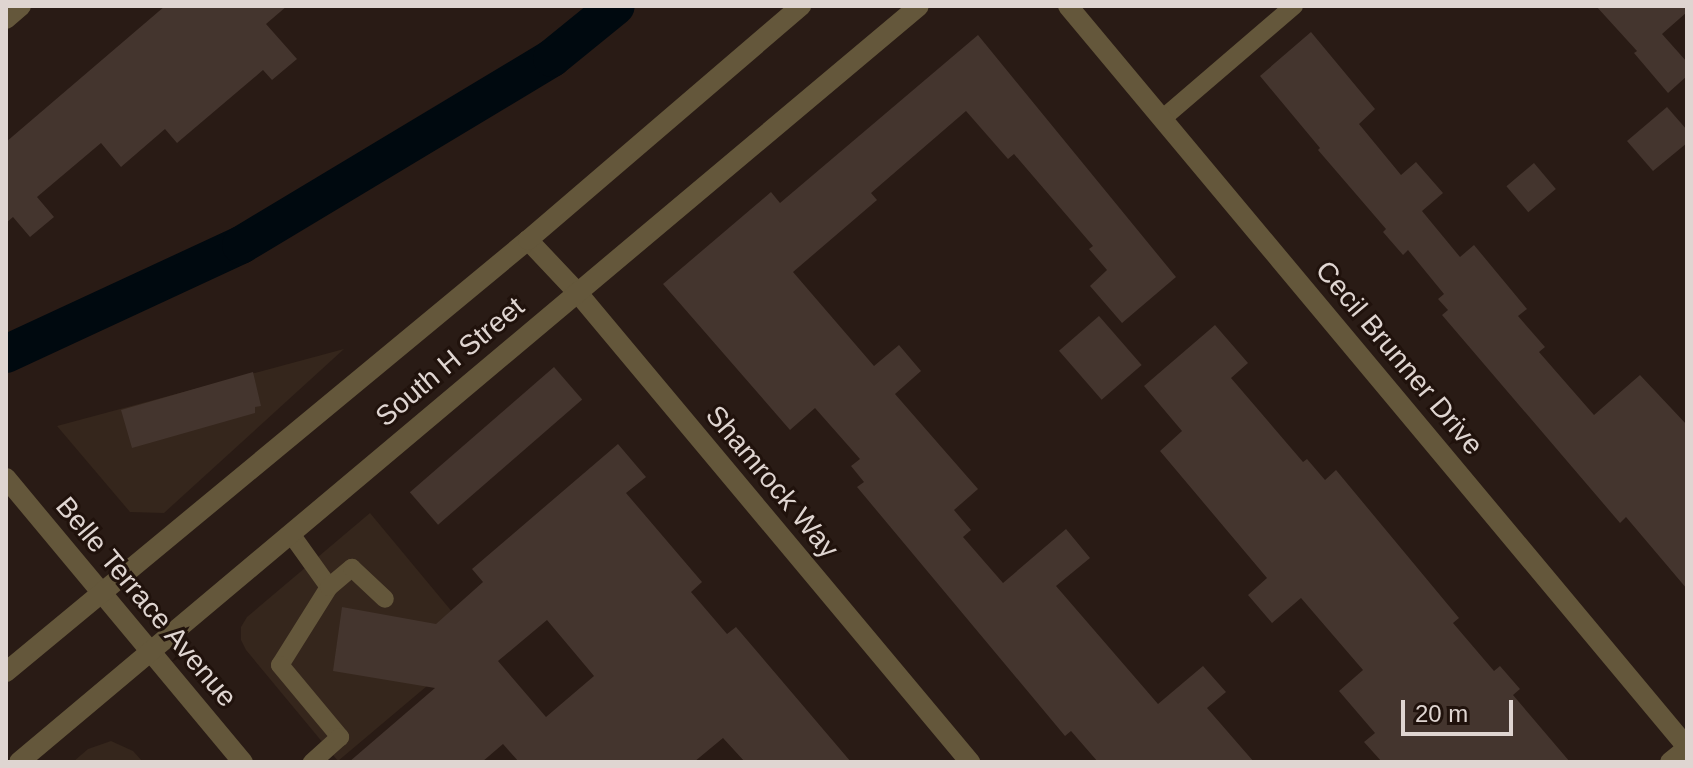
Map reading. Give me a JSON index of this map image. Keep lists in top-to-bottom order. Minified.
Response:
{"streets":{"street":["Cecil Brunner Drive","South H Street","Shamrock Way","Belle Terrace Avenue"]},"crossings":[["South H Street","Shamrock Way"],["South H Street","Belle Terrace Avenue"]],"scale_bar":"20 m"}
